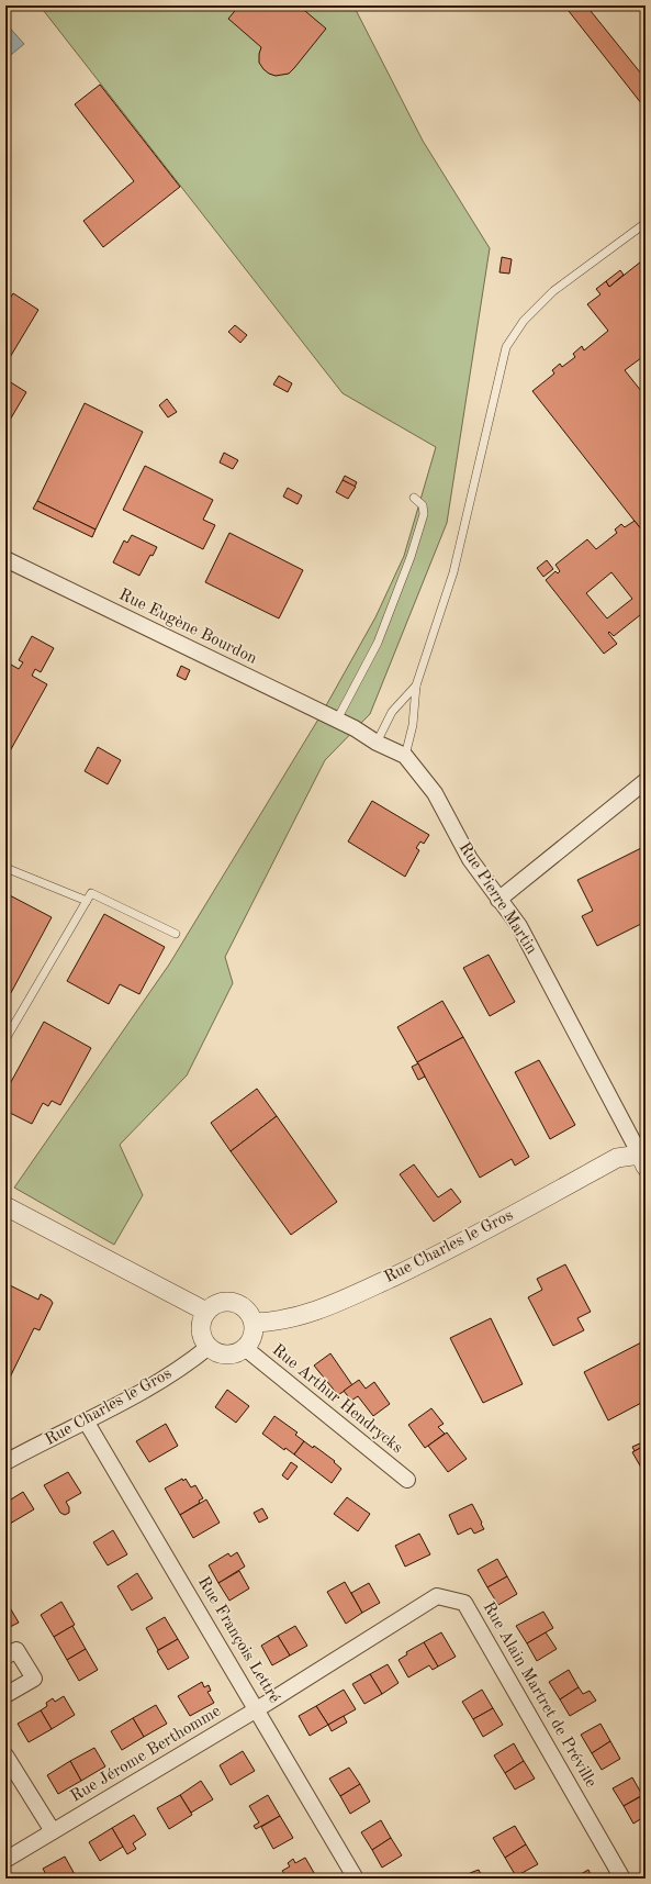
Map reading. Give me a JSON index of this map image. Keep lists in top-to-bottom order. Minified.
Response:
{"streets":{"street":["Rue Eugène Bourdon","Rue Pierre Martin","Rue Charles le Gros","Rue Arthur Hendrycks","Rue François Lettré","Rue Alain Martret de Préville","Rue Jérome Berthomme"]},"crossings":[["Rue Eugène Bourdon","Rue Pierre Martin"],["Rue Pierre Martin","Rue Charles le Gros"],["Rue Charles le Gros","Rue Arthur Hendrycks"],["Rue Charles le Gros","Rue François Lettré"],["Rue François Lettré","Rue Alain Martret de Préville"],["Rue François Lettré","Rue Jérome Berthomme"],["Rue Alain Martret de Préville","Rue Jérome Berthomme"]]}
